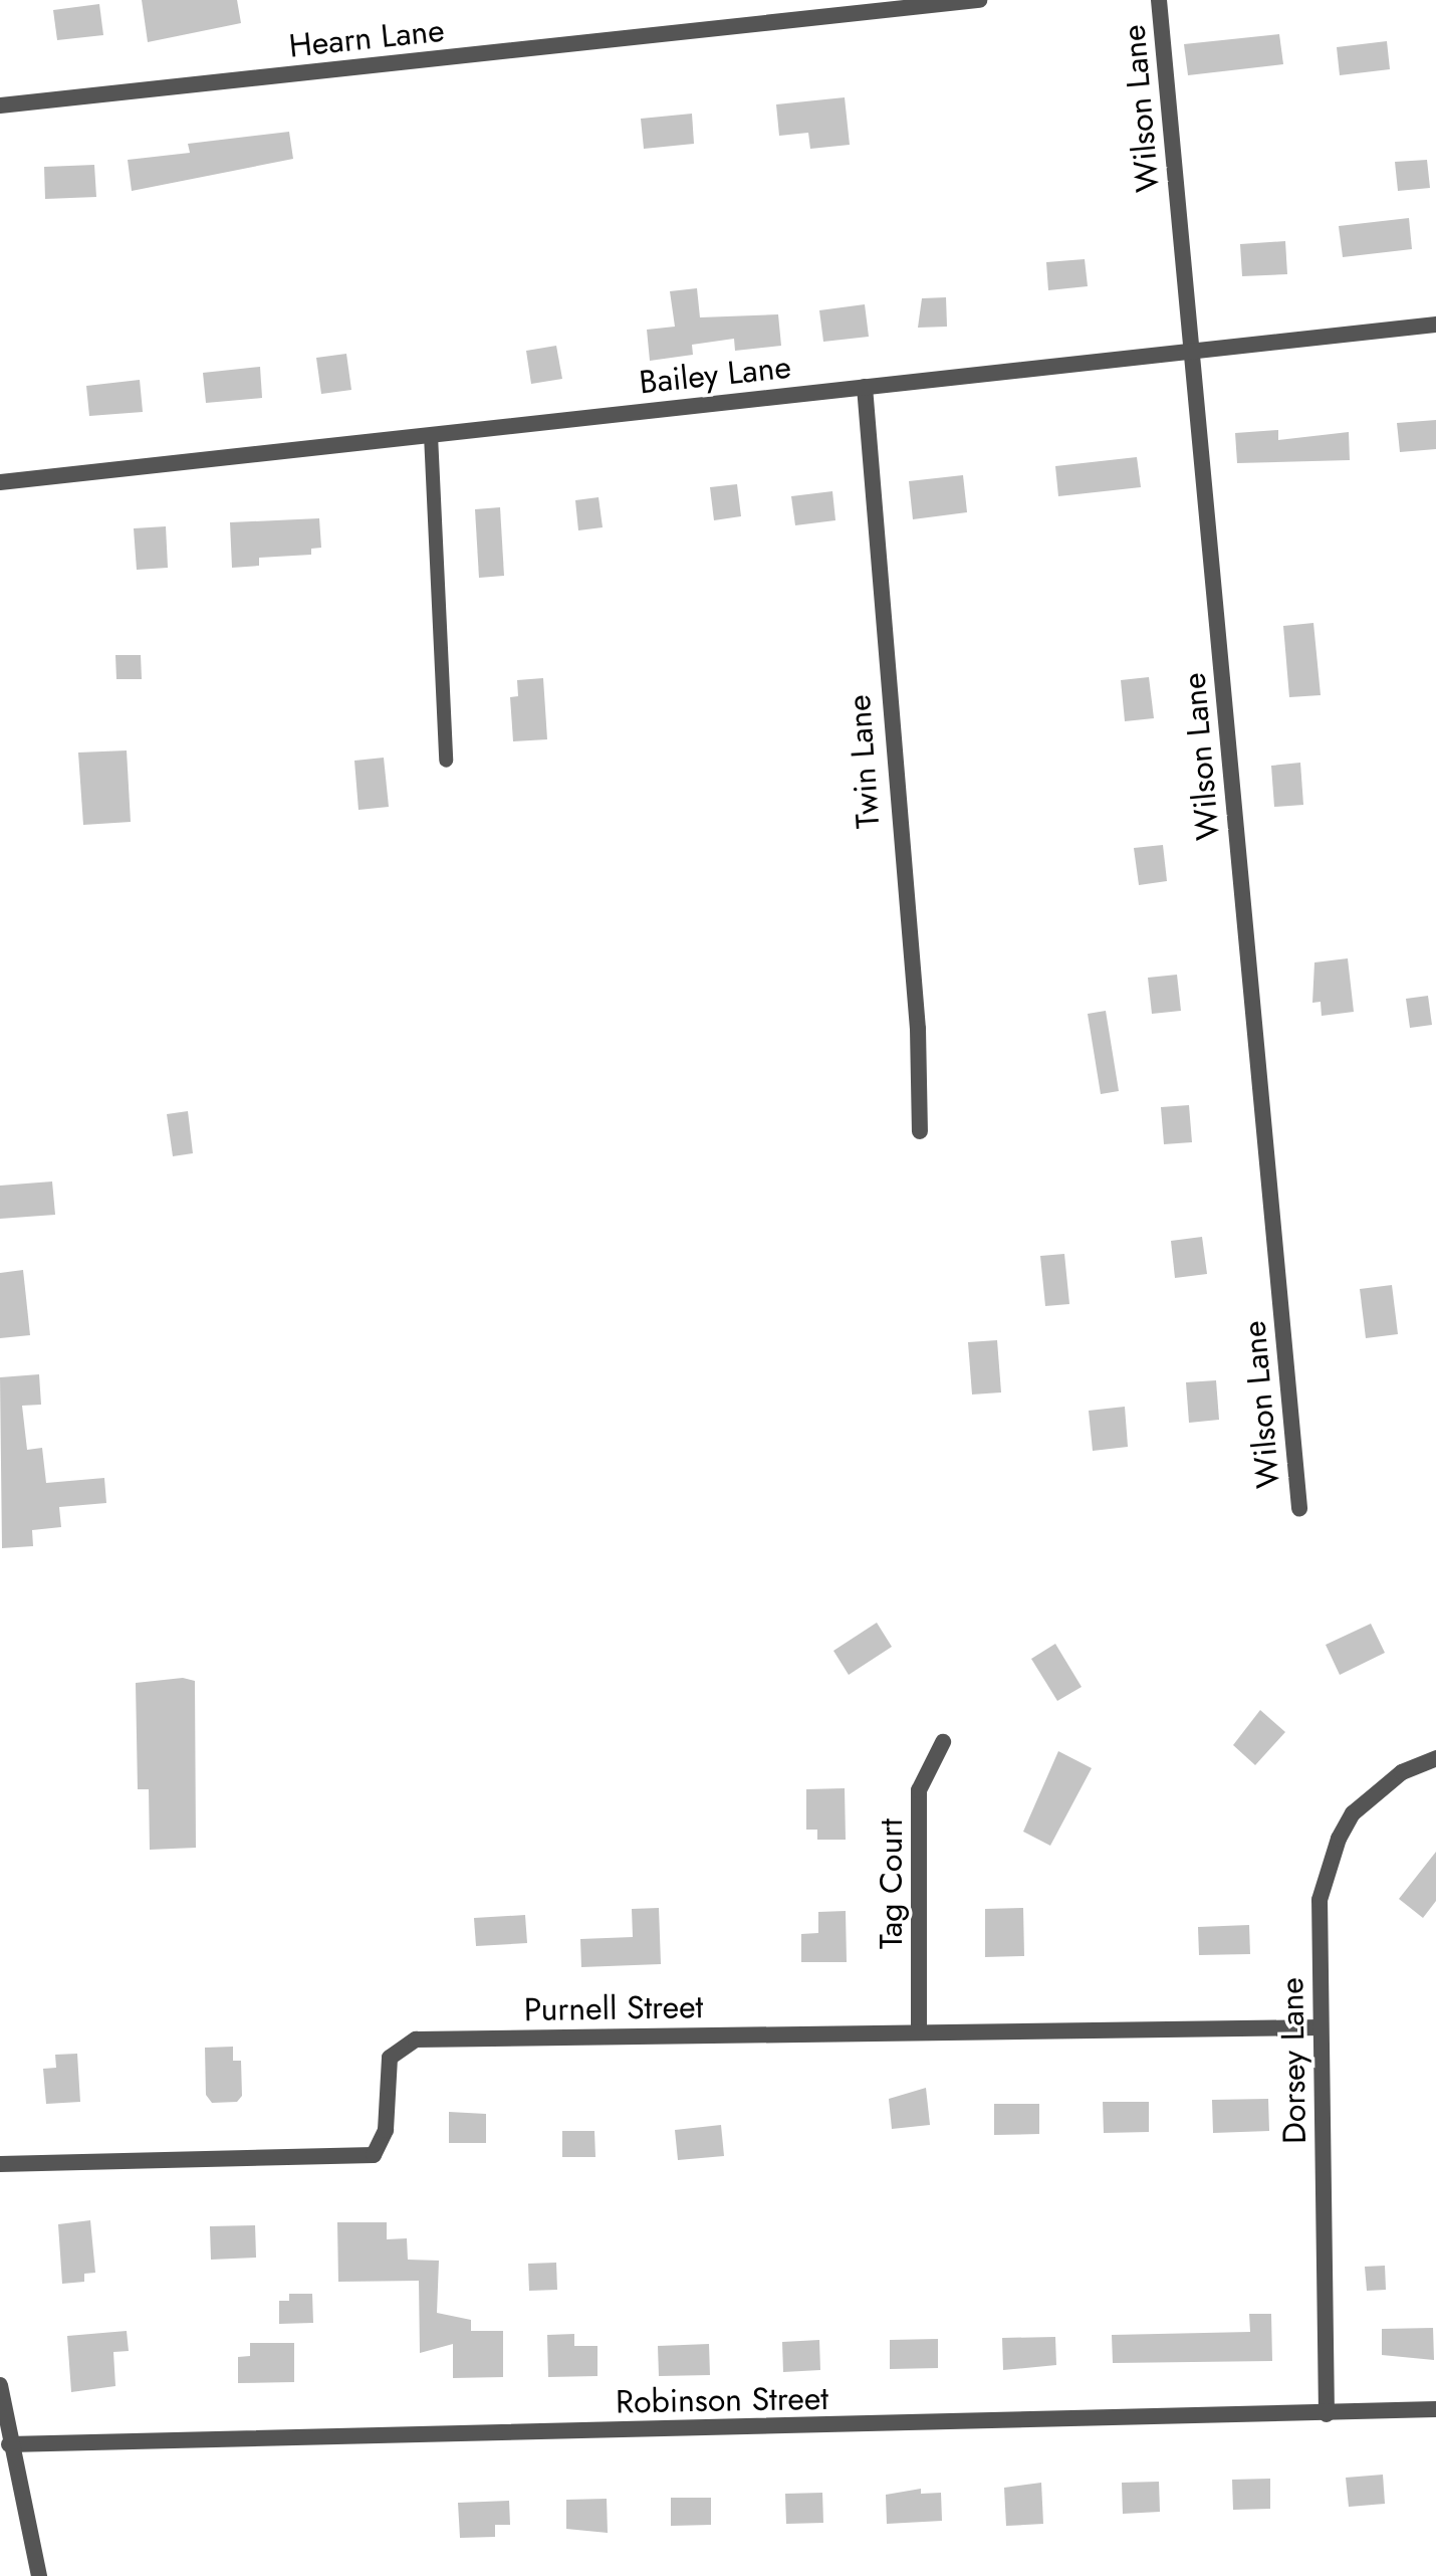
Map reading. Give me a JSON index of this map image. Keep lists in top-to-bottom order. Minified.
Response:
{"streets":{"street":["Hearn Lane","Wilson Lane","Bailey Lane","Twin Lane","Tag Court","Purnell Street","Dorsey Lane","Robinson Street"]},"crossings":[["Wilson Lane","Bailey Lane"],["Bailey Lane","Twin Lane"],["Tag Court","Purnell Street"],["Purnell Street","Dorsey Lane"],["Dorsey Lane","Robinson Street"]]}
